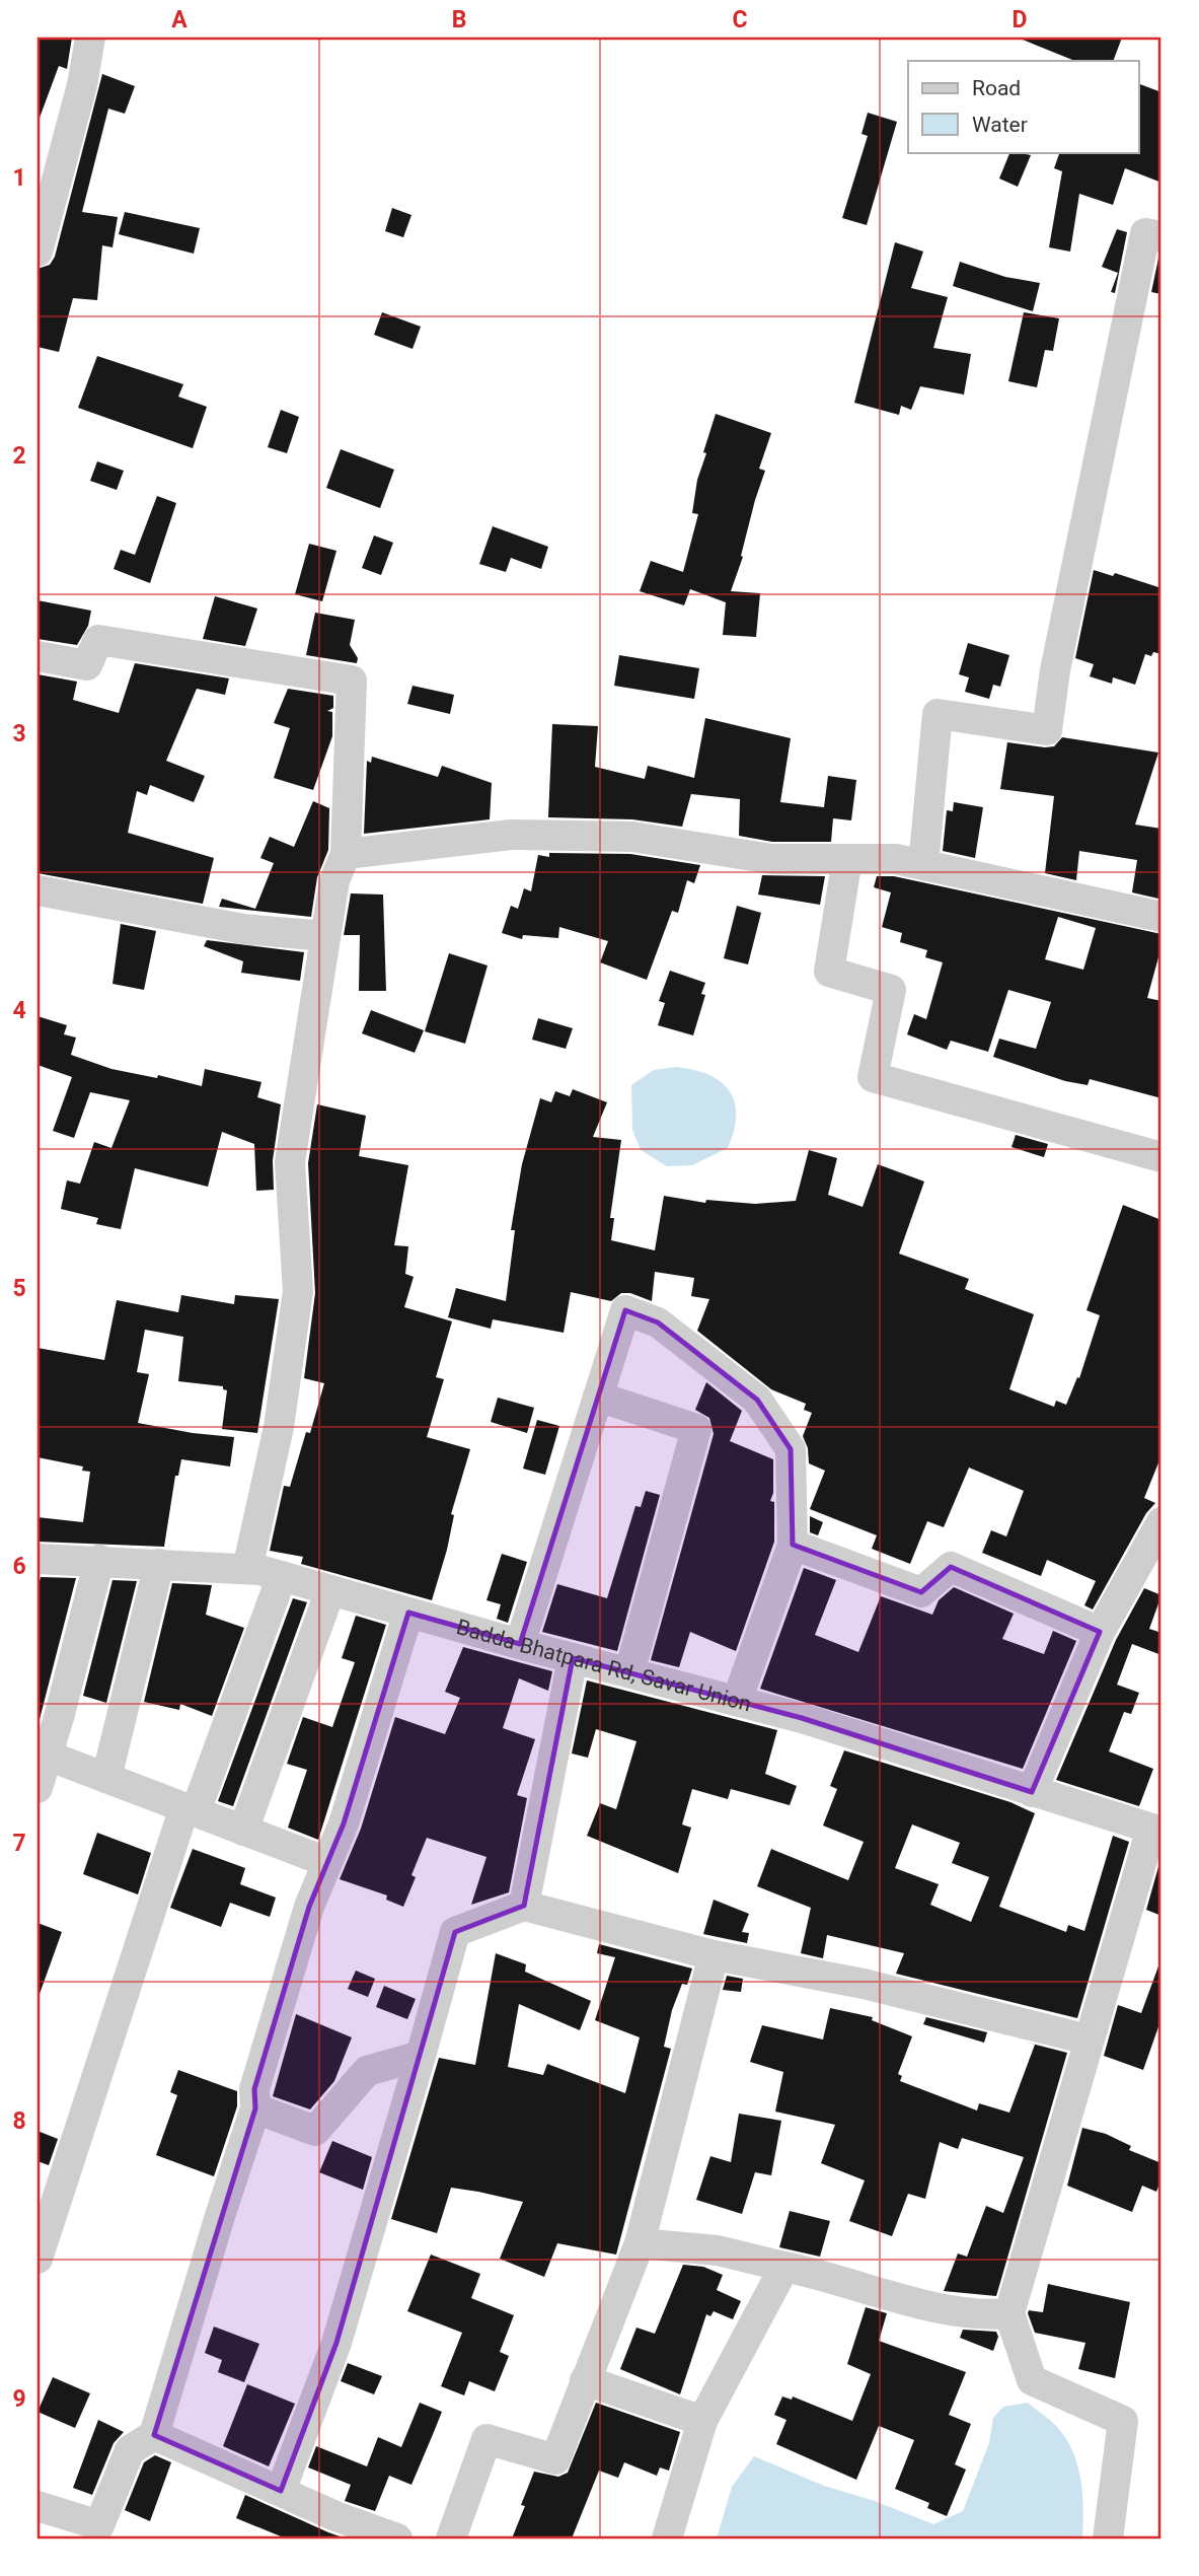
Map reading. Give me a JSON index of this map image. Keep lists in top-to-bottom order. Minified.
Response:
{"streets":{"street":["Badda Bhatpara Rd, Savar Union"]},"legend":["Road","Water"],"grid":{"columns":["A","B","C","D"],"rows":["1","2","3","4","5","6","7","8","9"]}}
